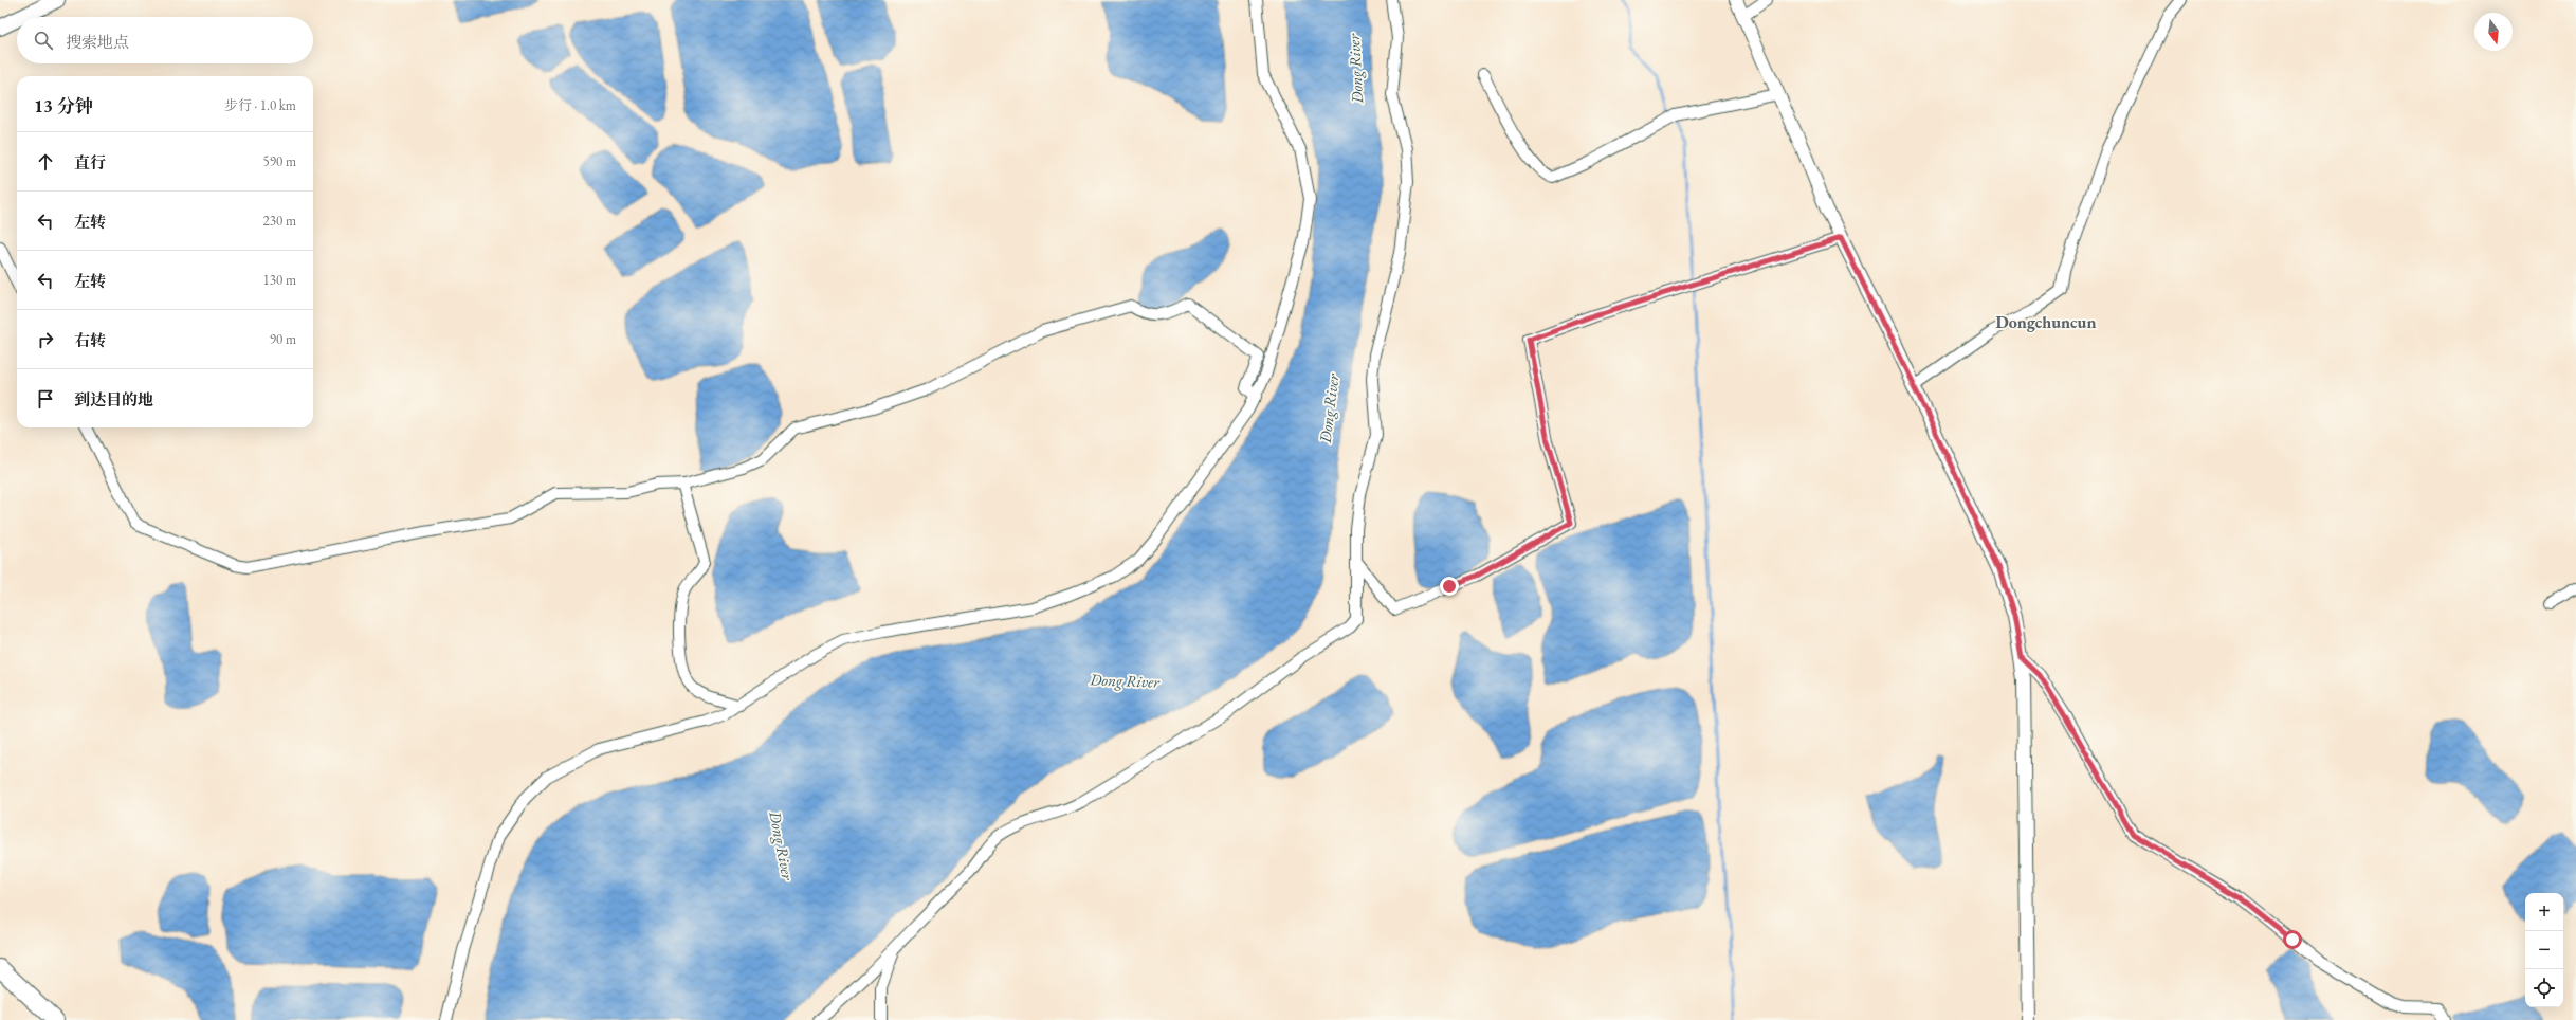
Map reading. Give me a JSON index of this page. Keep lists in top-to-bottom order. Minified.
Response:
{"districts":["Dongchuncun"],"water":["Dong River"],"north":"bottom","page":{"search":"搜索地点","heading":["13 分钟","步行 · 1.0 km"],"list":[["直行","590 m"],["左转","230 m"],["左转","130 m"],["右转","90 m"],"到达目的地"],"map_buttons":["+","−"]}}
